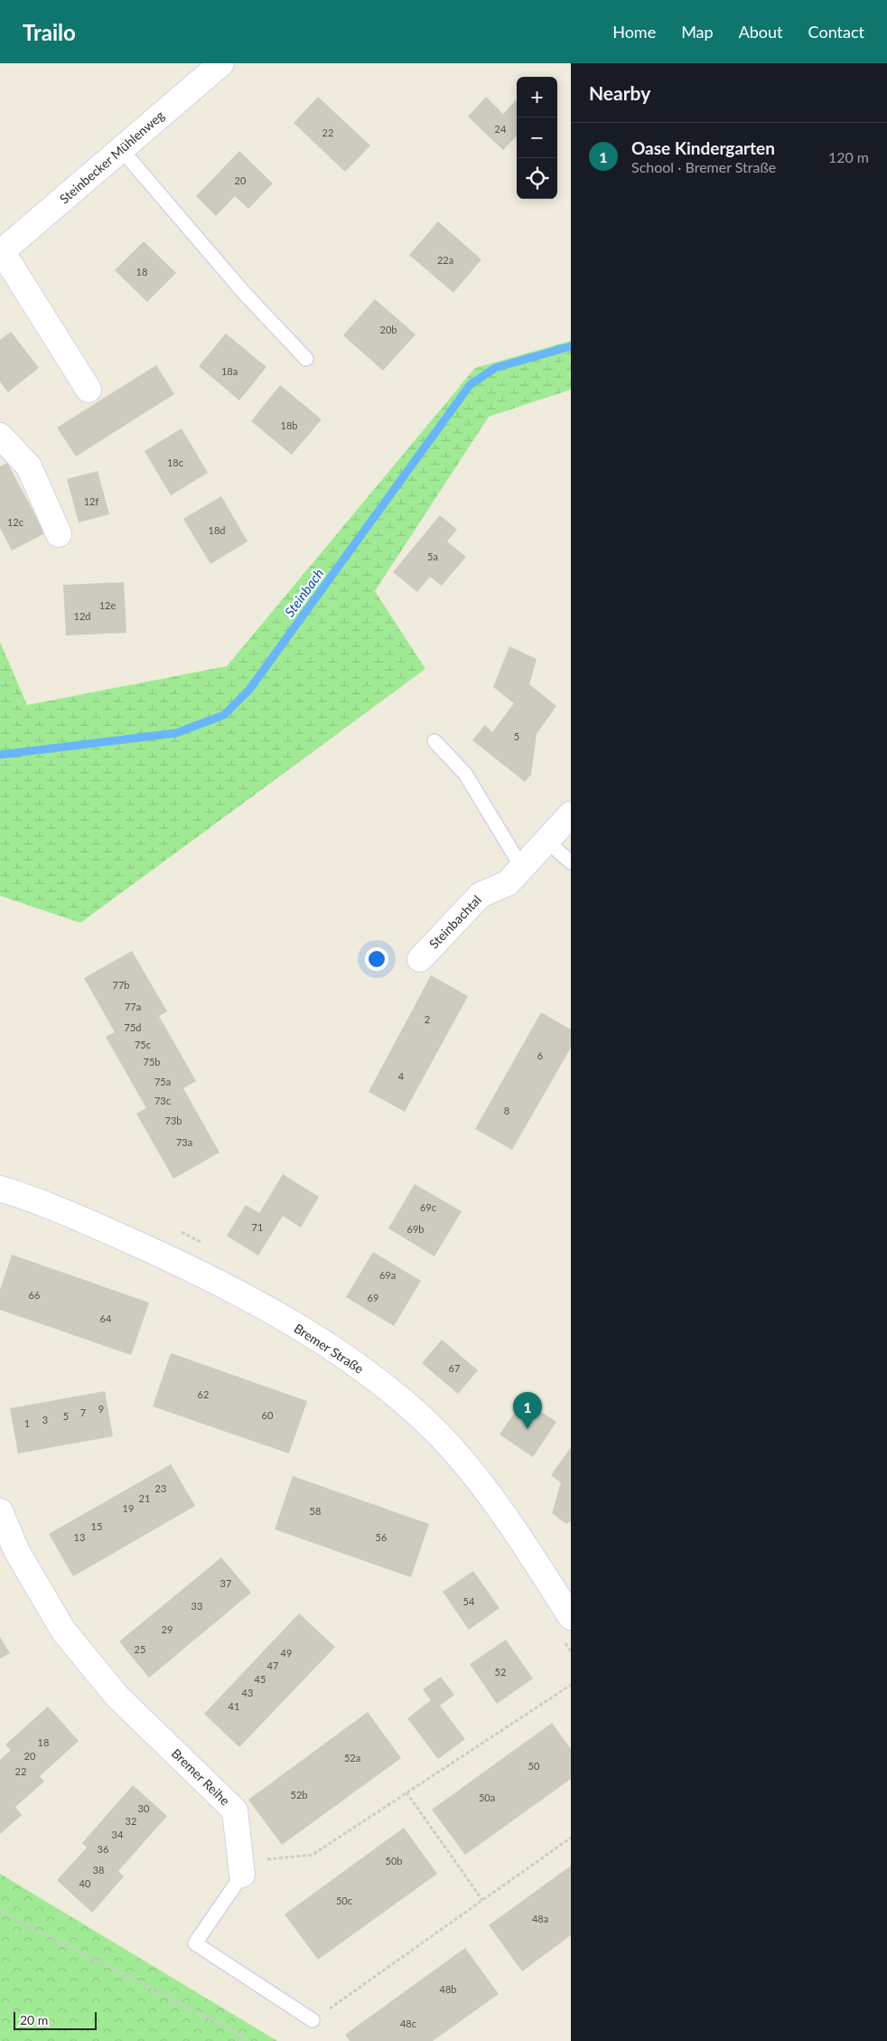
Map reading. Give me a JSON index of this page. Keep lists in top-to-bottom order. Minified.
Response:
{"streets":{"street":["Steinbecker Mühlenweg","Steinbachtal","Bremer Straße","Bremer Reihe"]},"water":["Steinbach"],"house_numbers":["24","22","20","22a","18","20b","18a","18b","18c","12f","12c","18d","5a","12e","12d","5","77b","77a","2","75d","75c","6","75b","4","75a","73c","8","73b","73a","69c","71","69b","69a","66","69","64","67","62","9","7","60","5","3","1","23","21","19","58","15","13","56","37","54","33","29","25","49","47","52","45","43","41","18","20","52a","50","22","52b","50a","30","32","34","36","50b","38","40","50c","48a","48b","48c"],"scale_bar":"20 m","page":{"header":"Trailo","nav":["Home","Map","About","Contact"],"heading":"Nearby","map_buttons":["+","−"],"list":[{"mark":"1","name":"Oase Kindergarten","note":"School · Bremer Straße","value":"120 m"}],"pins":"1","scale":"20 m"}}
